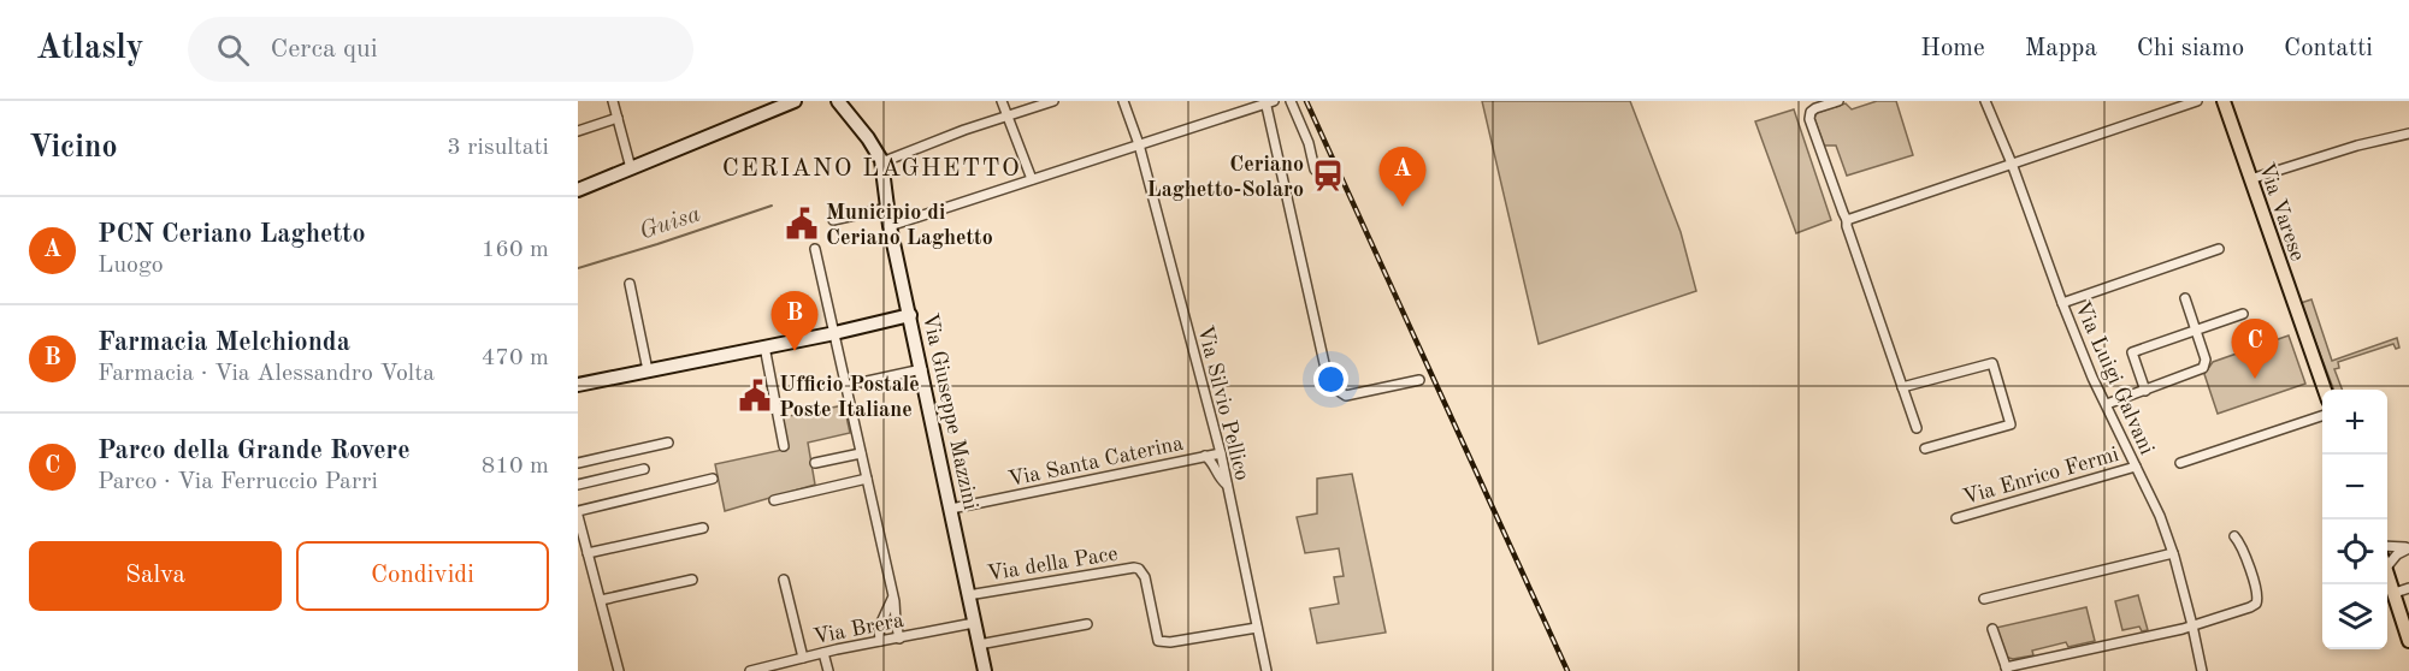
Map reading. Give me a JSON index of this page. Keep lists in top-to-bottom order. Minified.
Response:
{"streets":{"main road":["Via Varese"],"street":["Via Luigi Galvani","Via Silvio Pellico","Via Giuseppe Mazzini","Via Santa Caterina","Via Enrico Fermi","Via della Pace","Via Brera"]},"crossings":[["Via Luigi Galvani","Via Enrico Fermi"],["Via Silvio Pellico","Via Santa Caterina"],["Via Silvio Pellico","Via della Pace"],["Via Giuseppe Mazzini","Via Santa Caterina"],["Via Giuseppe Mazzini","Via della Pace"],["Via Giuseppe Mazzini","Via Brera"]],"districts":["CERIANO LAGHETTO"],"water":["Guisa"],"places":{"station":["Ceriano Laghetto-Solaro"],"public building":["Municipio di Ceriano Laghetto","Ufficio Postale Poste Italiane"]},"page":{"header":"Atlasly","search":"Cerca qui","nav":["Home","Mappa","Chi siamo","Contatti"],"heading":["Vicino","3 risultati"],"pins":["A","B","C"],"list":[{"mark":"A","name":"PCN Ceriano Laghetto","note":"Luogo","value":"160 m"},{"mark":"B","name":"Farmacia Melchionda","note":"Farmacia · Via Alessandro Volta","value":"470 m"},{"mark":"C","name":"Parco della Grande Rovere","note":"Parco · Via Ferruccio Parri","value":"810 m"}],"map_buttons":["+","−"],"buttons":["Salva","Condividi"]}}
